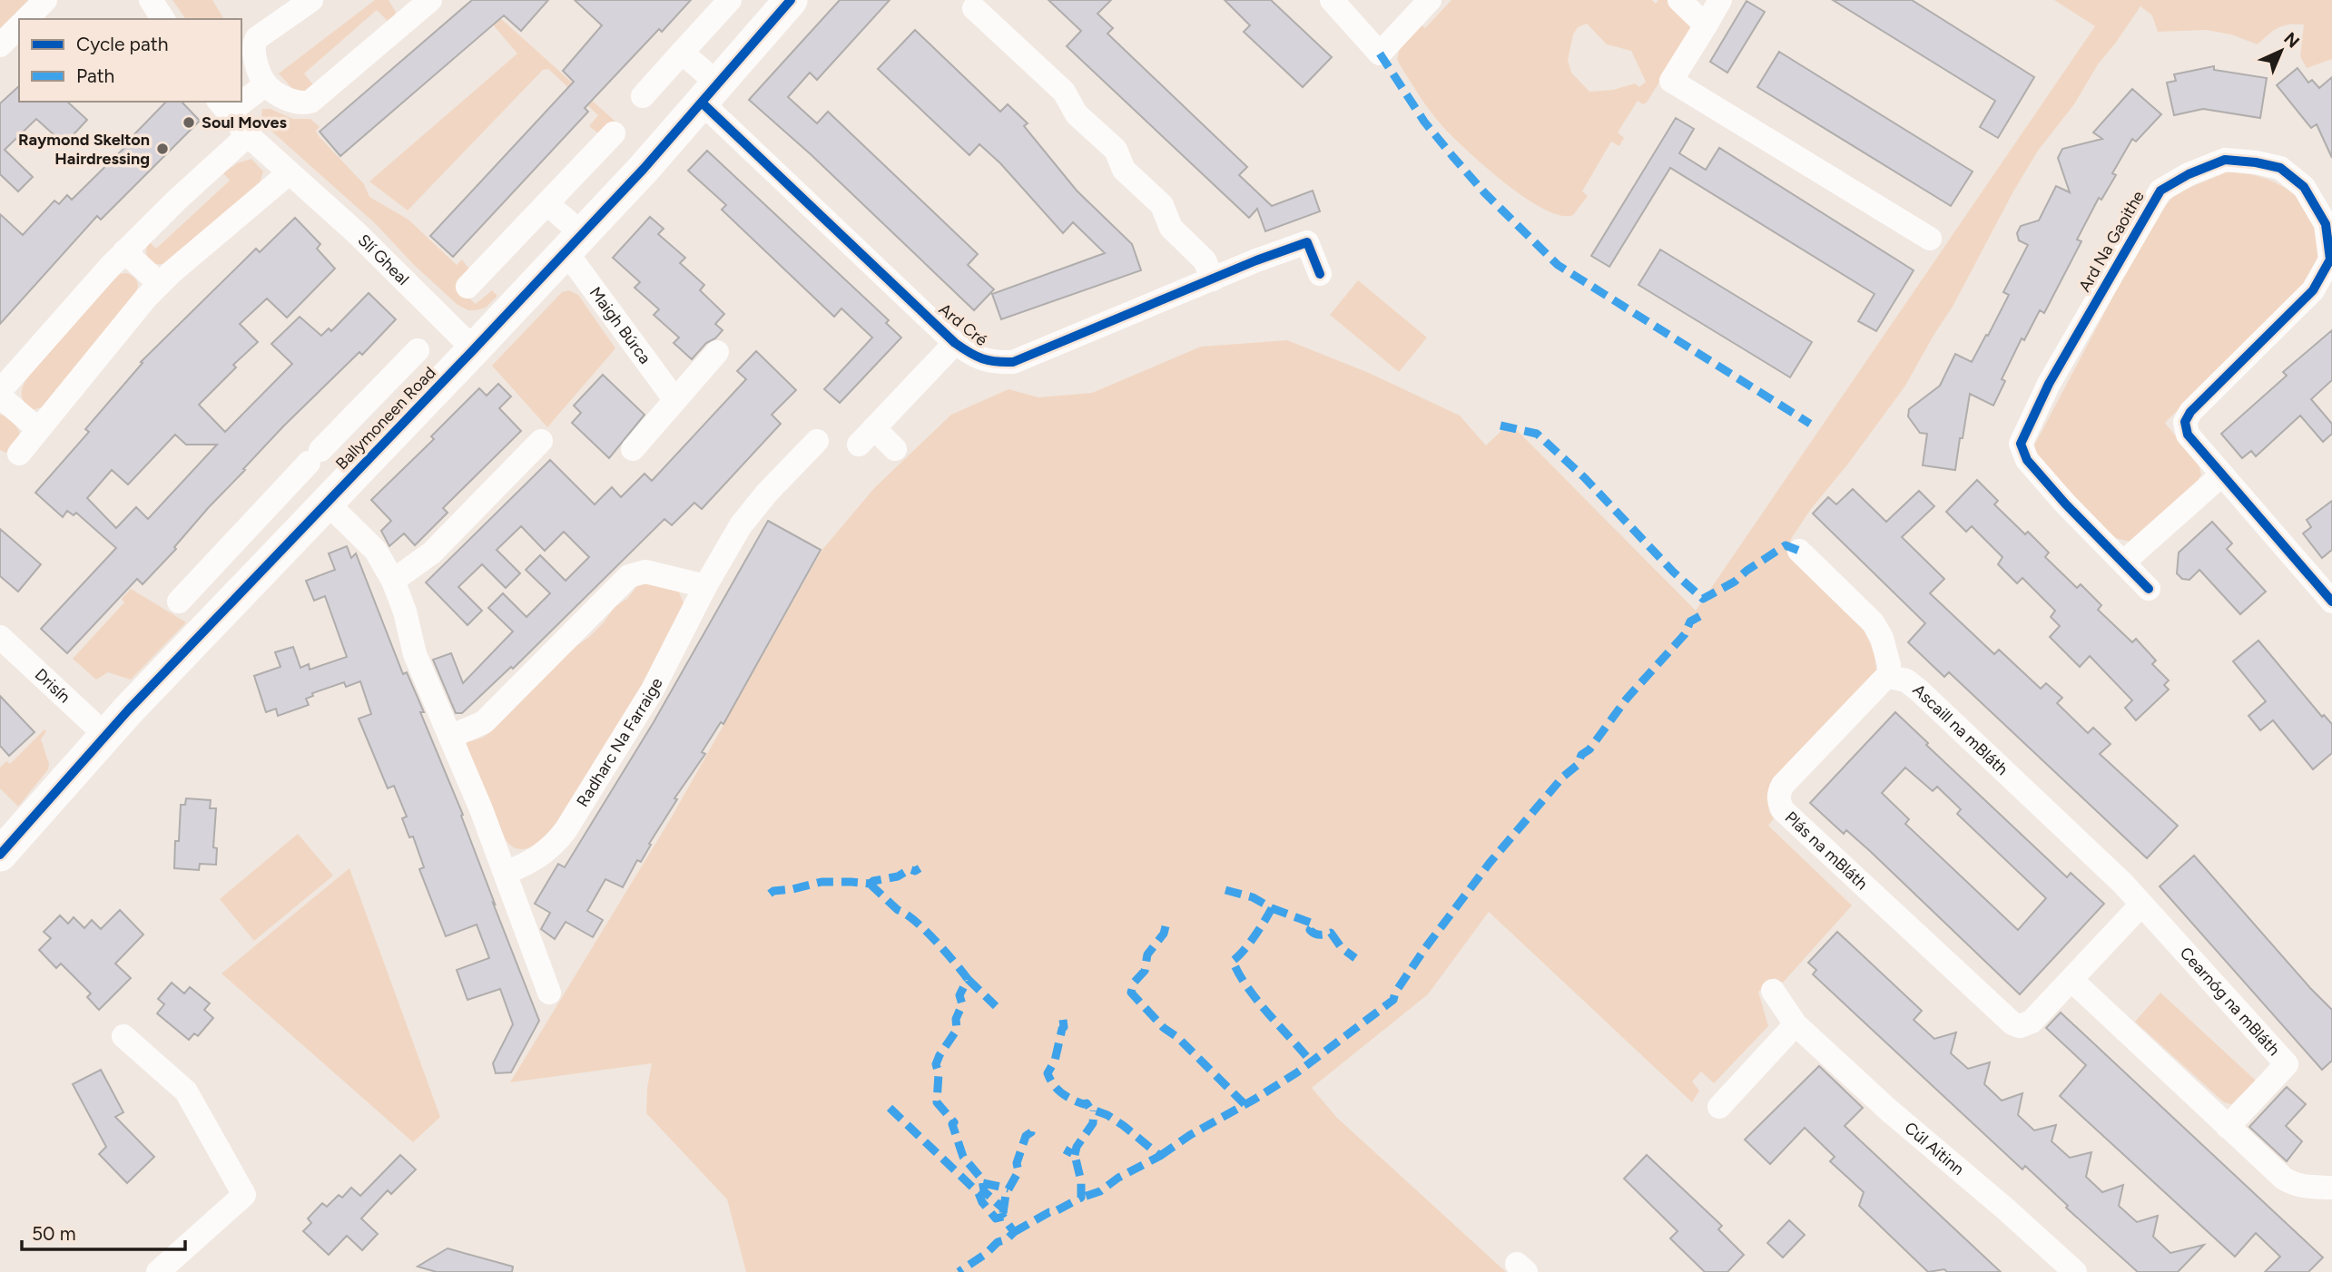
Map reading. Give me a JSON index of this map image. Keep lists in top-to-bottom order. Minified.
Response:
{"streets":{"street":["Ard Na Gaoithe","Slí Gheal","Maigh Búrca","Ard Cré","Ballymoneen Road","Drisín","Ascaill na mBláth","Radharc Na Farraige","Plás na mBláth","Cearnóg na mBláth","Cúl Aitinn"]},"crossings":[["Slí Gheal","Ballymoneen Road"],["Maigh Búrca","Ballymoneen Road"],["Ard Cré","Ballymoneen Road"],["Ballymoneen Road","Drisín"],["Ascaill na mBláth","Plás na mBláth"],["Ascaill na mBláth","Cearnóg na mBláth"]],"places":["Soul Moves","Raymond Skelton Hairdressing"],"legend":["Cycle path","Path"],"scale_bar":"50 m","north":"top right"}
